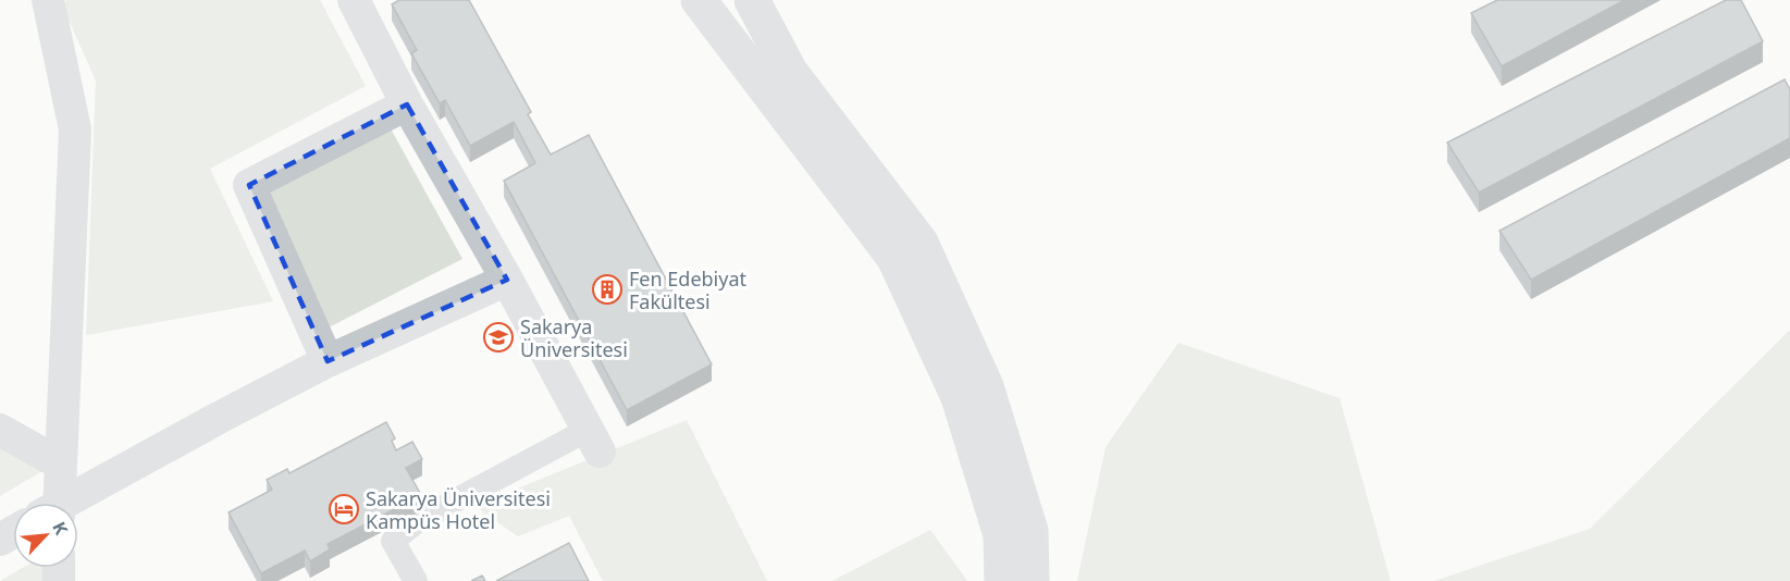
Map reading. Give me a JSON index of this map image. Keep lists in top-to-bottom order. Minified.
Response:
{"places":{"building":["Fen Edebiyat Fakültesi"],"school or university":["Sakarya Üniversitesi"],"hotel":["Sakarya Üniversitesi Kampüs Hotel"]},"north":"top right"}
